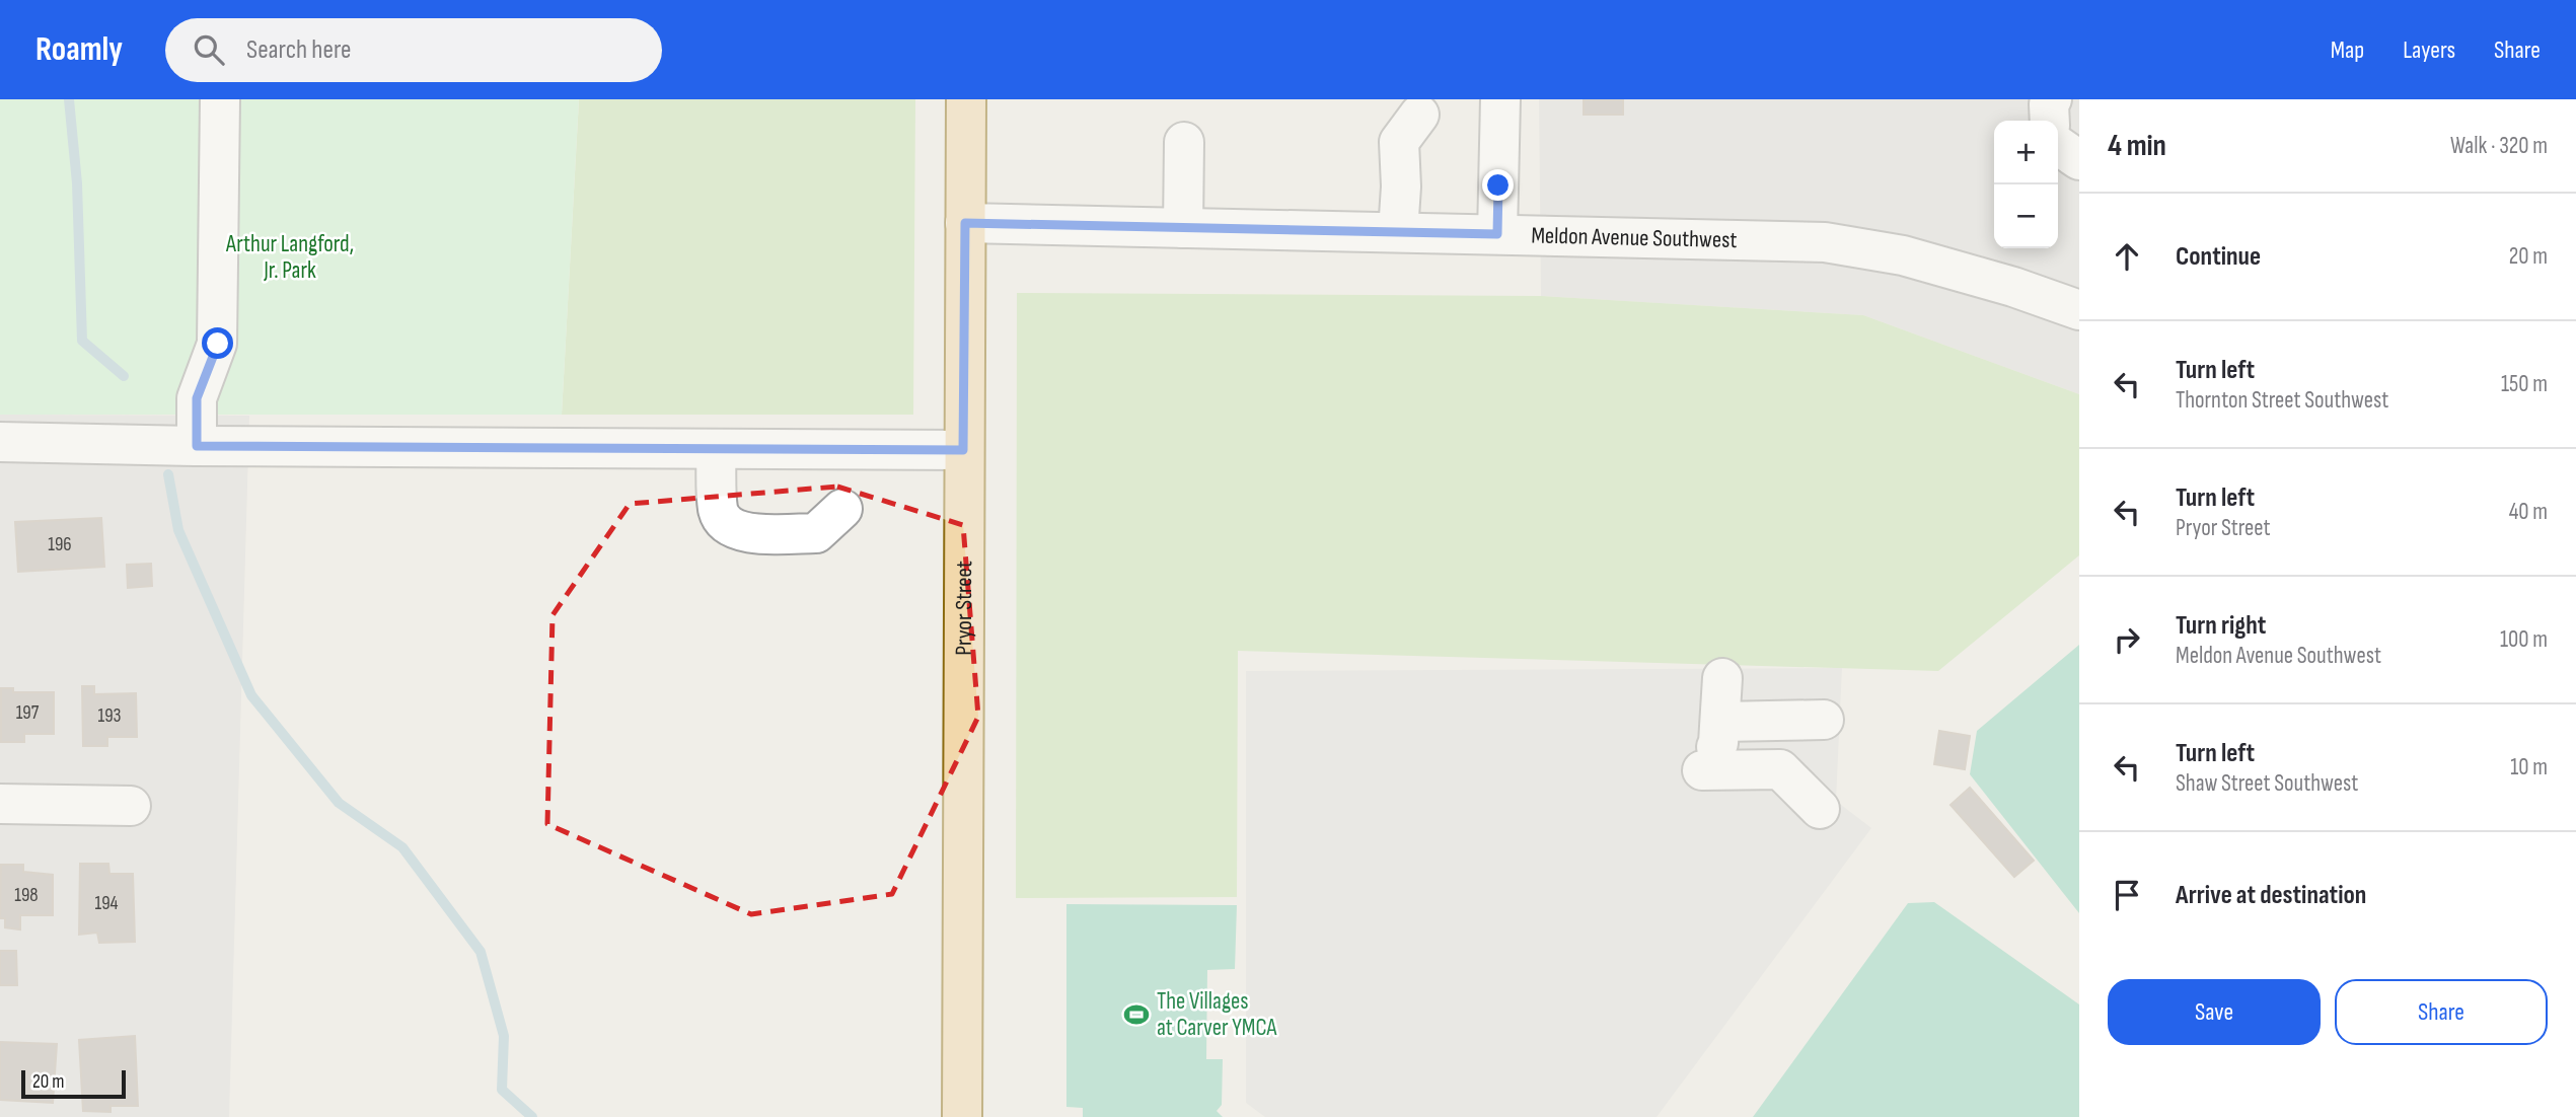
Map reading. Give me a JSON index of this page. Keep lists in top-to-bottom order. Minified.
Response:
{"streets":{"main road":["Pryor Street"],"street":["Meldon Avenue Southwest"]},"crossings":[["Meldon Avenue Southwest","Pryor Street"]],"parks":["Arthur Langford, Jr. Park"],"places":{"sports":["The Villages at Carver YMCA"]},"house_numbers":["196","197","193","198","194"],"scale_bar":"20 m","page":{"header":"Roamly","search":"Search here","nav":["Map","Layers","Share"],"heading":["4 min","Walk · 320 m"],"map_buttons":["+","−"],"list":[["Continue","20 m"],["Turn left","Thornton Street Southwest","150 m"],["Turn left","Pryor Street","40 m"],["Turn right","Meldon Avenue Southwest","100 m"],["Turn left","Shaw Street Southwest","10 m"],"Arrive at destination"],"buttons":["Save","Share"],"scale":"20 m"}}
